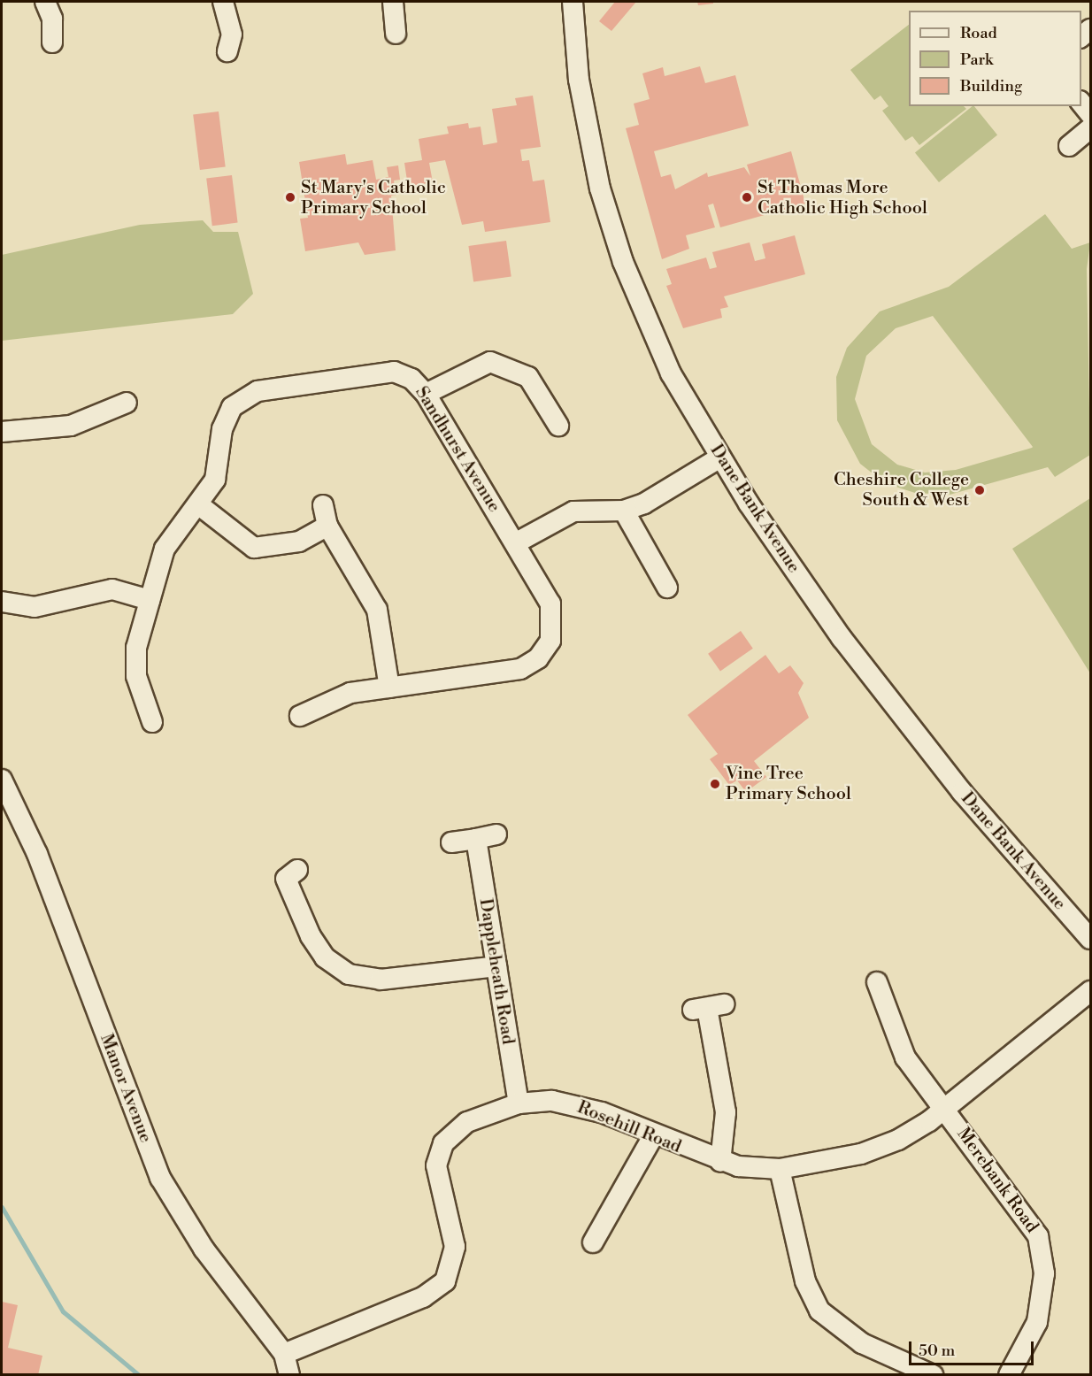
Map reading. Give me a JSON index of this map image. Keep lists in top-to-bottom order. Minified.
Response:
{"streets":{"street":["Sandhurst Avenue","Dane Bank Avenue","Dappleheath Road","Manor Avenue","Rosehill Road","Merebank Road"]},"crossings":[["Dappleheath Road","Rosehill Road"],["Manor Avenue","Rosehill Road"],["Rosehill Road","Merebank Road"]],"places":["St Mary's Catholic Primary School","St Thomas More Catholic High School","Cheshire College South & West","Vine Tree Primary School"],"legend":["Road","Park","Building"],"scale_bar":"50 m"}
